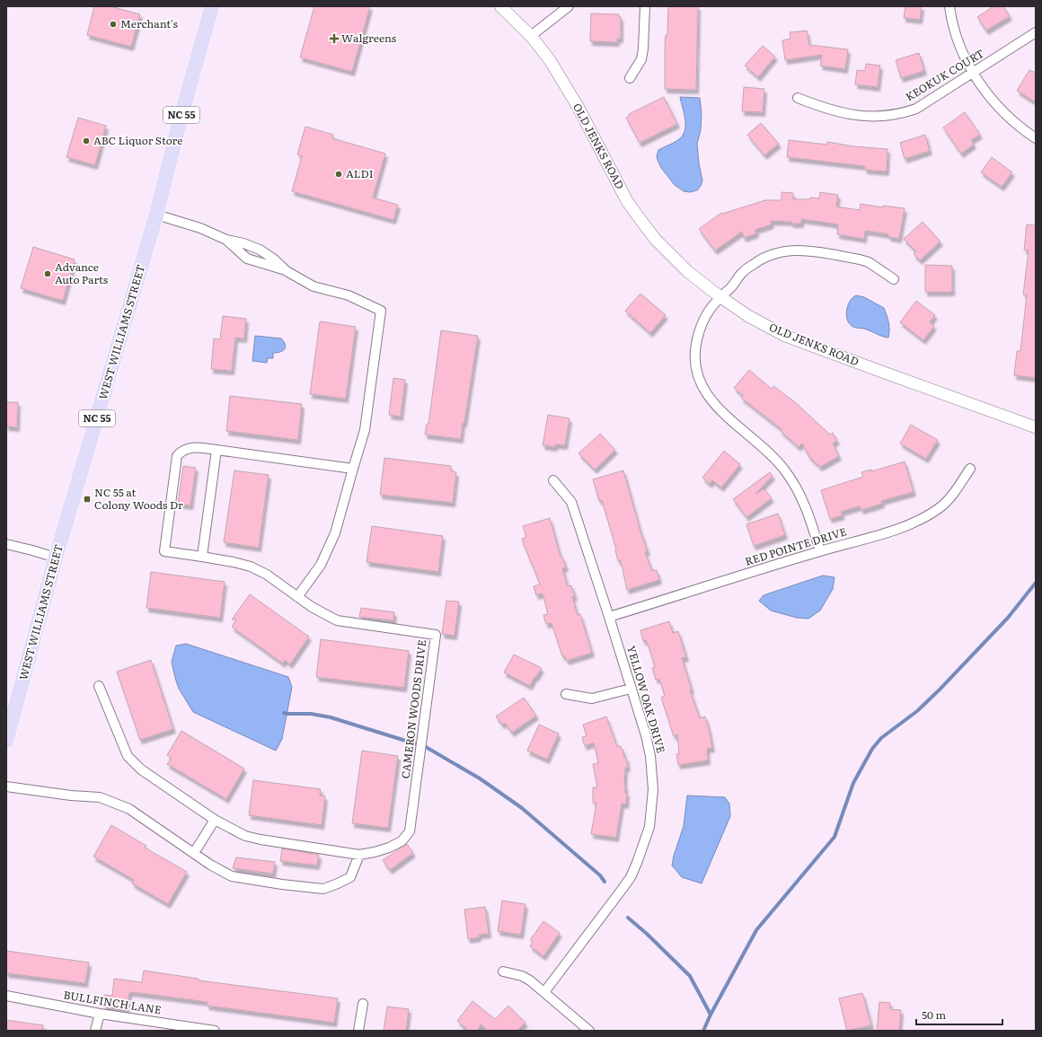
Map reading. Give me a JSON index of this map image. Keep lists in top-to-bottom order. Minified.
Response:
{"streets":{"main road":["NC 55","WEST WILLIAMS STREET"],"street":["KEOKUK COURT","OLD JENKS ROAD","RED POINTE DRIVE","YELLOW OAK DRIVE","CAMERON WOODS DRIVE","BULLFINCH LANE"]},"crossings":[["RED POINTE DRIVE","YELLOW OAK DRIVE"]],"places":{"other":["Merchant's","ABC Liquor Store","ALDI","Advance Auto Parts"],"health":["Walgreens"],"transit":["NC 55 at Colony Woods Dr"]},"scale_bar":"50 m"}
